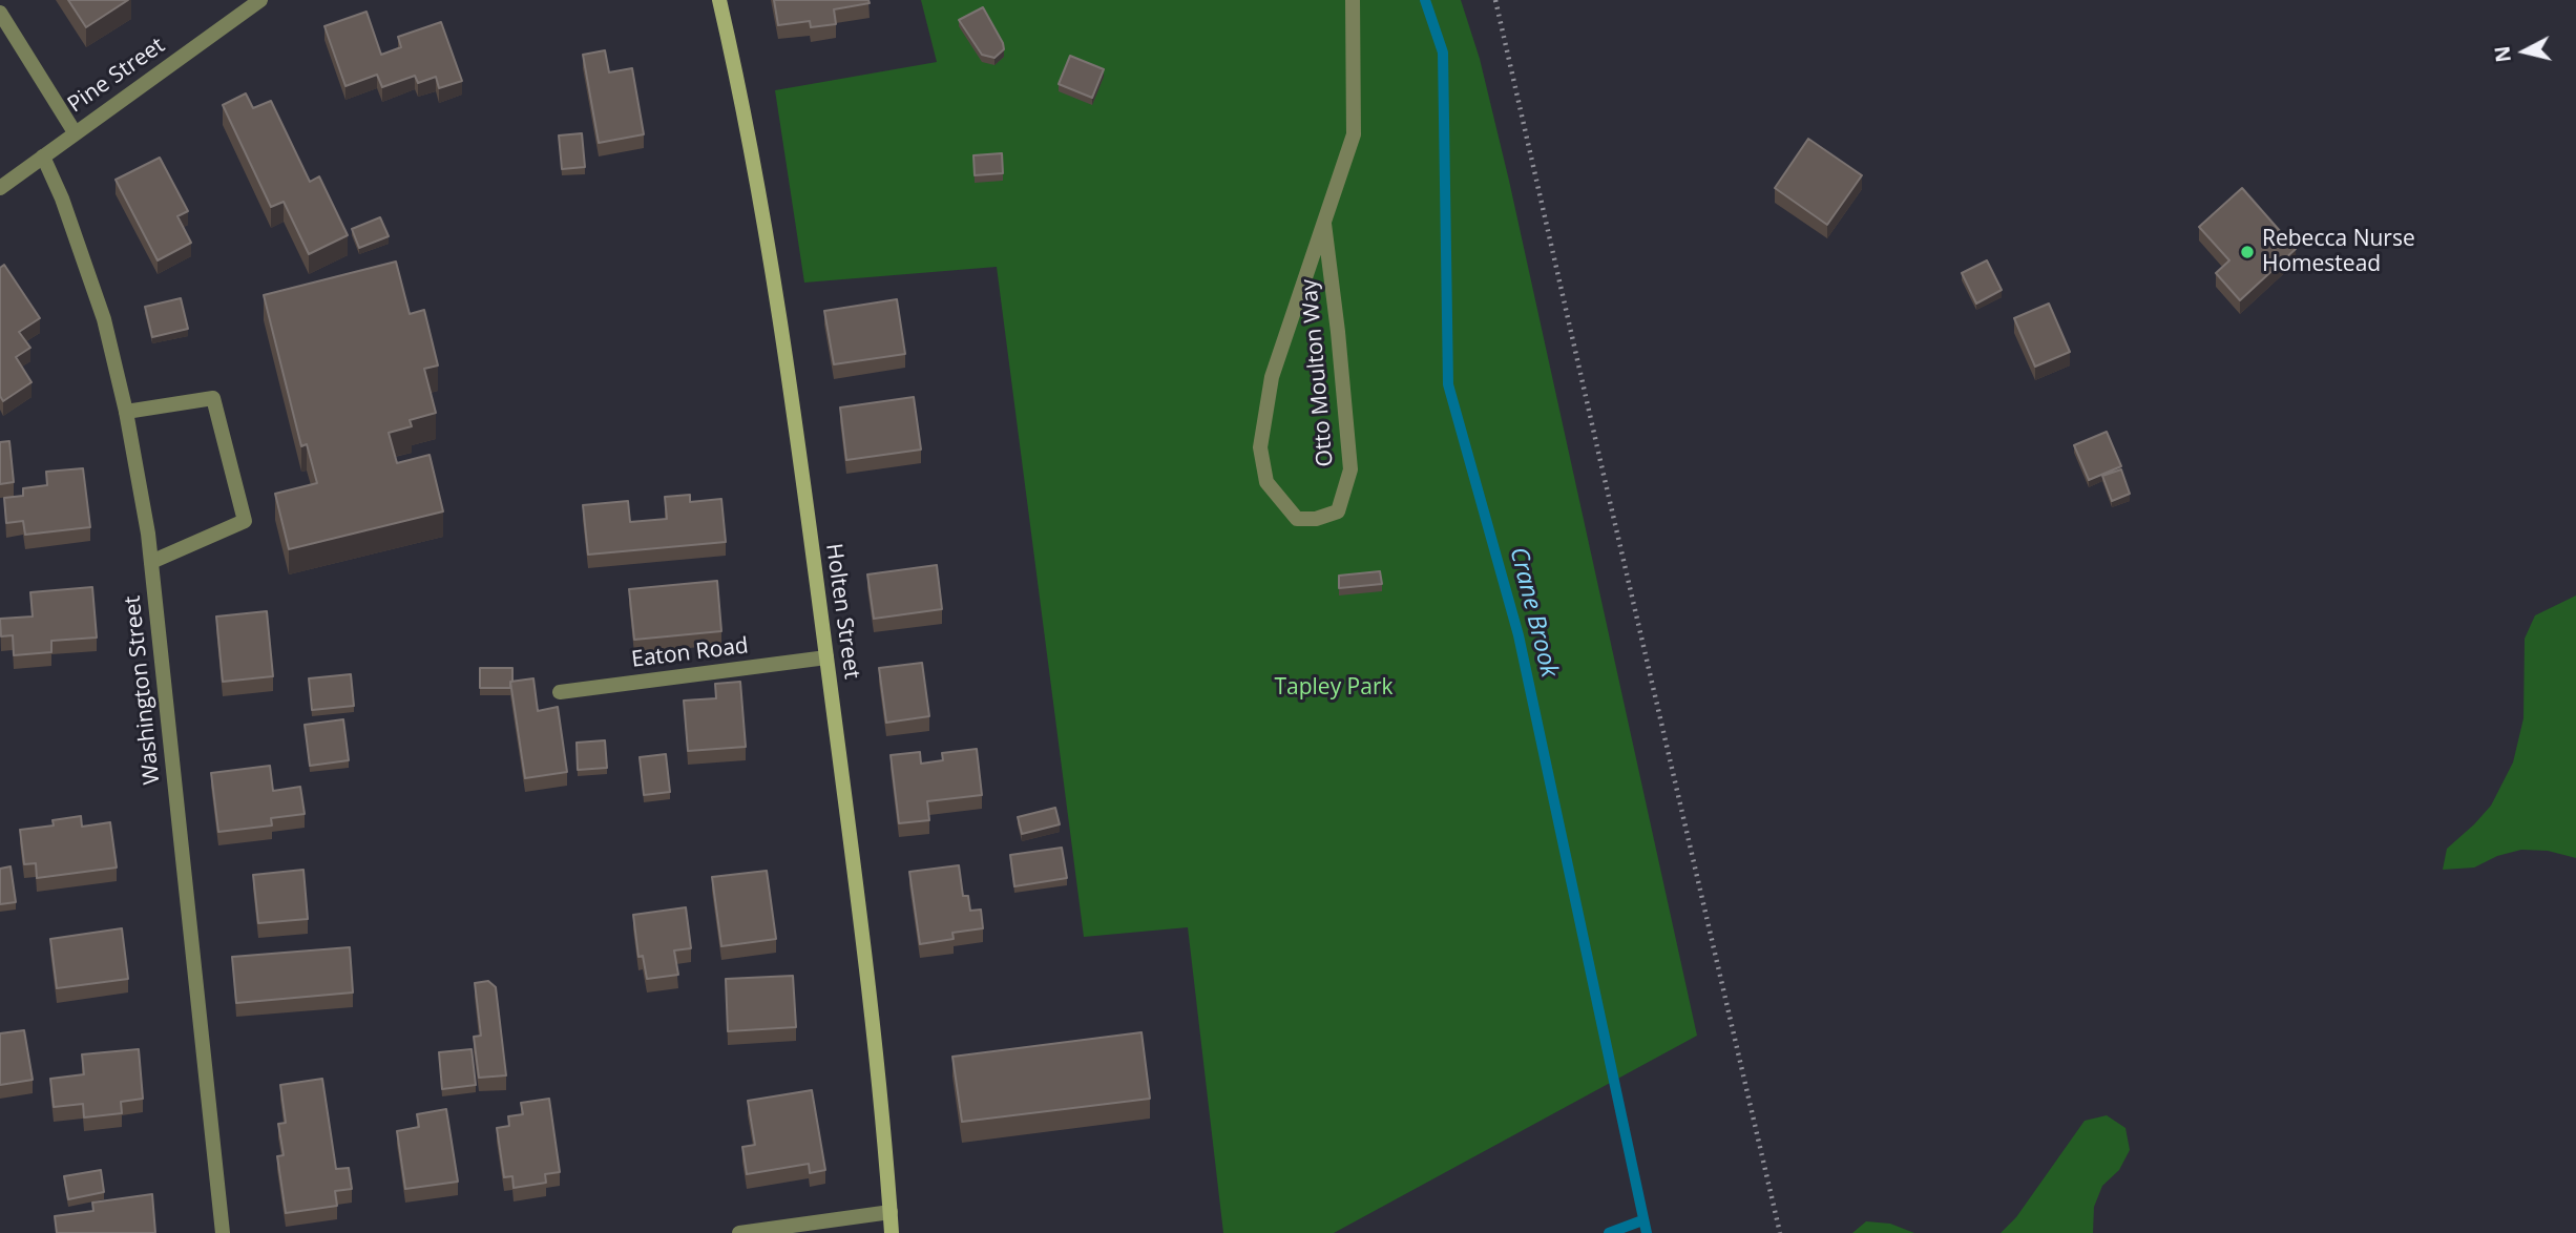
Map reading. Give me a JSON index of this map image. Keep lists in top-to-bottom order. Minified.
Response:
{"streets":{"main road":["Holten Street"],"street":["Pine Street","Otto Moulton Way","Eaton Road","Washington Street"]},"crossings":[["Pine Street","Washington Street"],["Holten Street","Eaton Road"]],"water":["Crane Brook"],"parks":["Tapley Park"],"places":["Rebecca Nurse Homestead"],"north":"left"}
